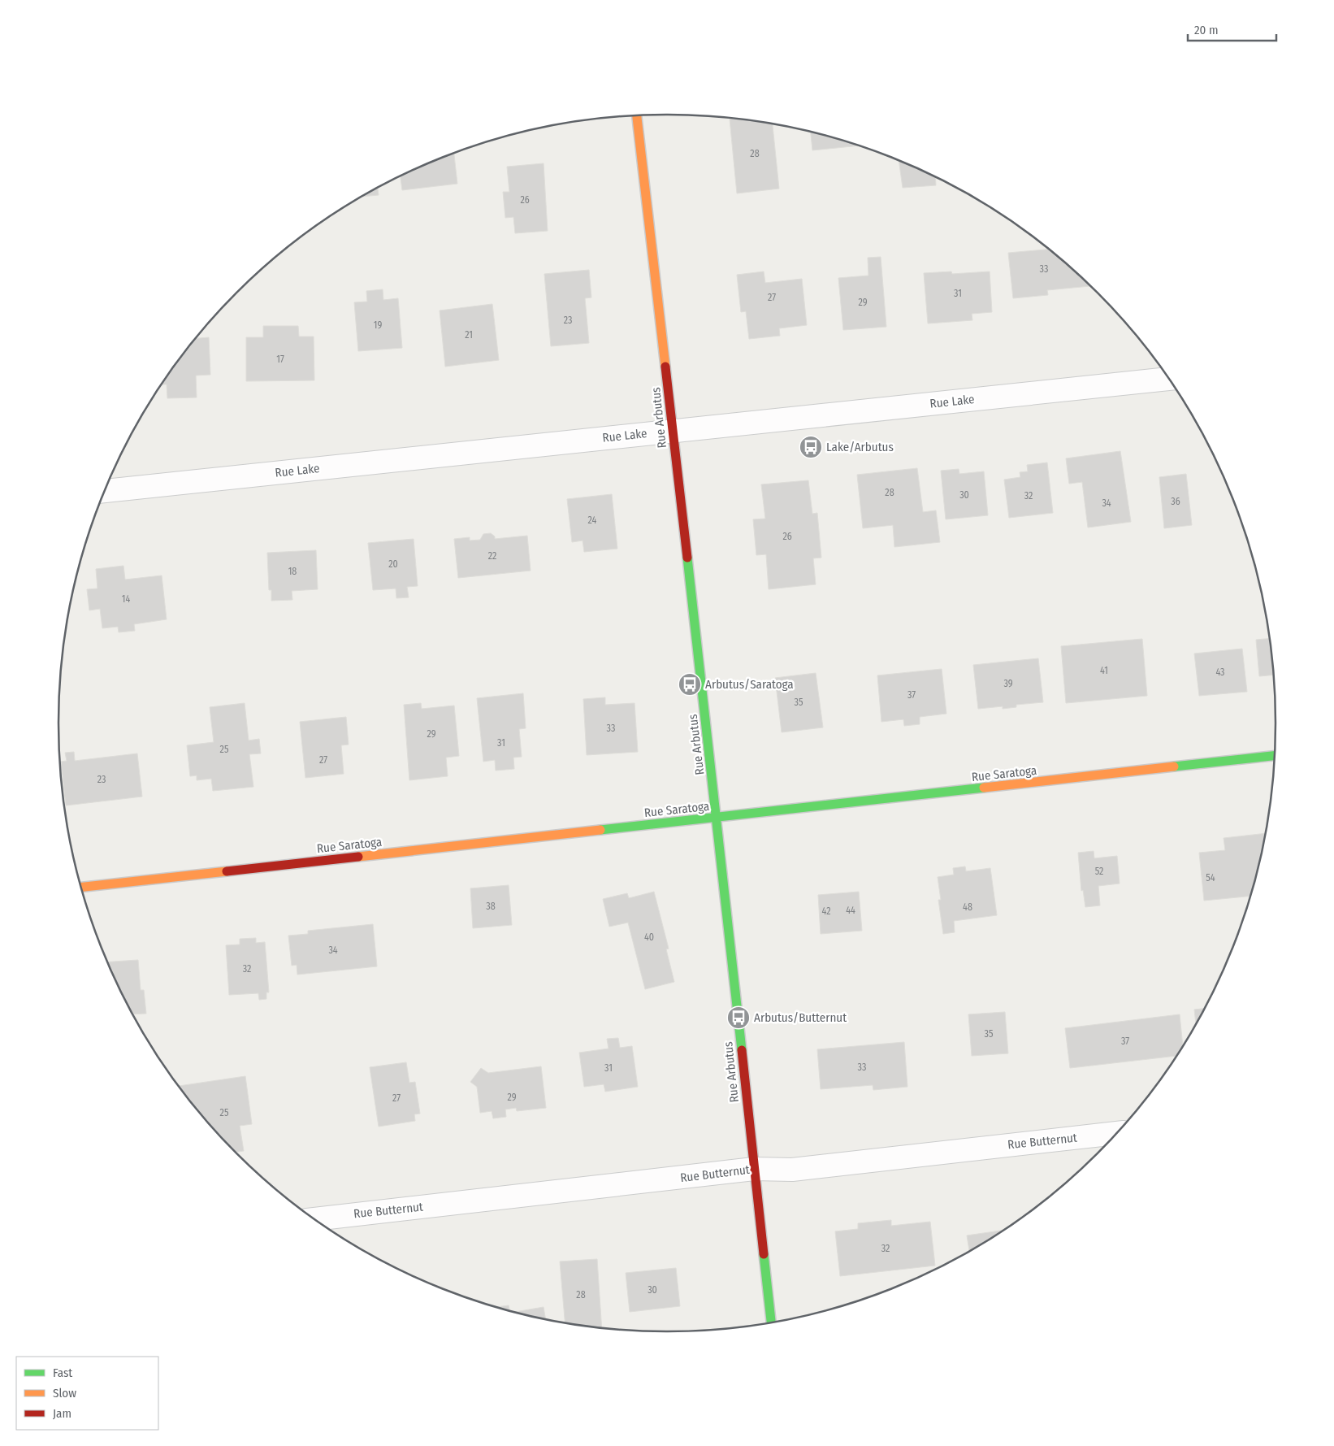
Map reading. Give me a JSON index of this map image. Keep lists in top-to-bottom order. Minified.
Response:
{"streets":{"street":["Rue Lake","Rue Arbutus","Rue Saratoga","Rue Butternut"]},"crossings":[["Rue Lake","Rue Arbutus"],["Rue Arbutus","Rue Saratoga"],["Rue Arbutus","Rue Butternut"]],"places":{"bus stop":["Lake/Arbutus","Arbutus/Saratoga","Arbutus/Butternut"]},"house_numbers":["28","26","33","31","27","29","23","19","21","17","28","30","32","36","34","24","26","22","20","18","14","41","43","39","37","35","33","29","31","25","27","23","52","54","38","48","44","42","40","34","32","35","37","33","31","29","27","25","32","30","28"],"legend":["Fast","Slow","Jam"],"scale_bar":"20 m"}
